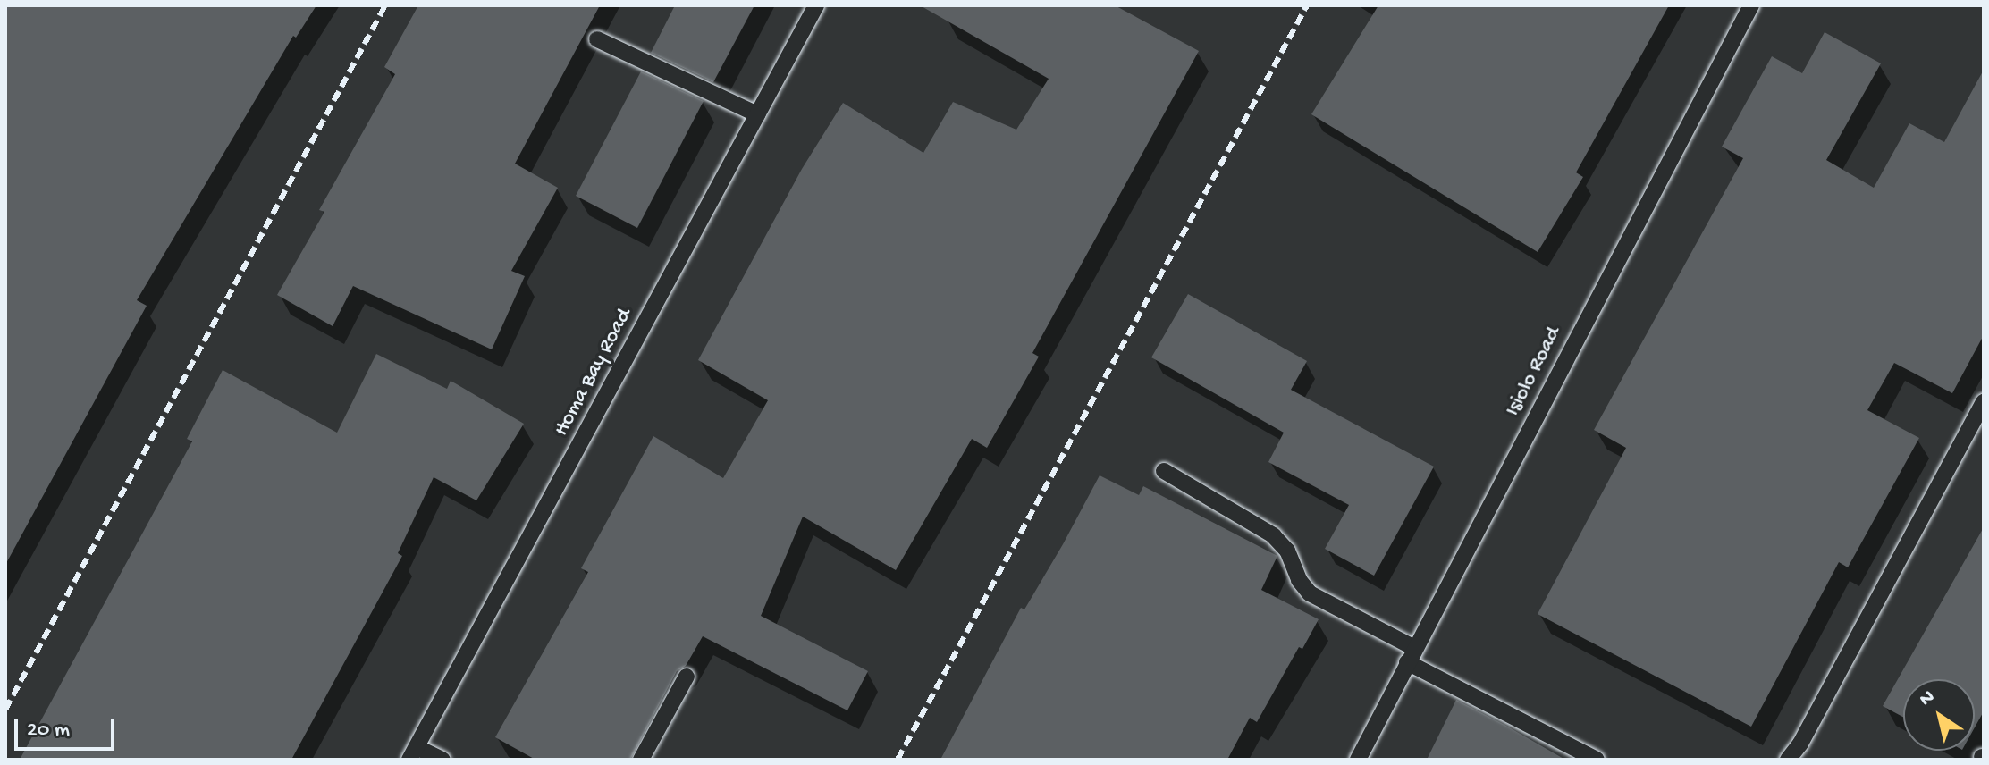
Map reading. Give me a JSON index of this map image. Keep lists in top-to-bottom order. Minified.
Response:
{"streets":{"lane":["Isiolo Road","Homa Bay Road"]},"scale_bar":"20 m","north":"top left"}
